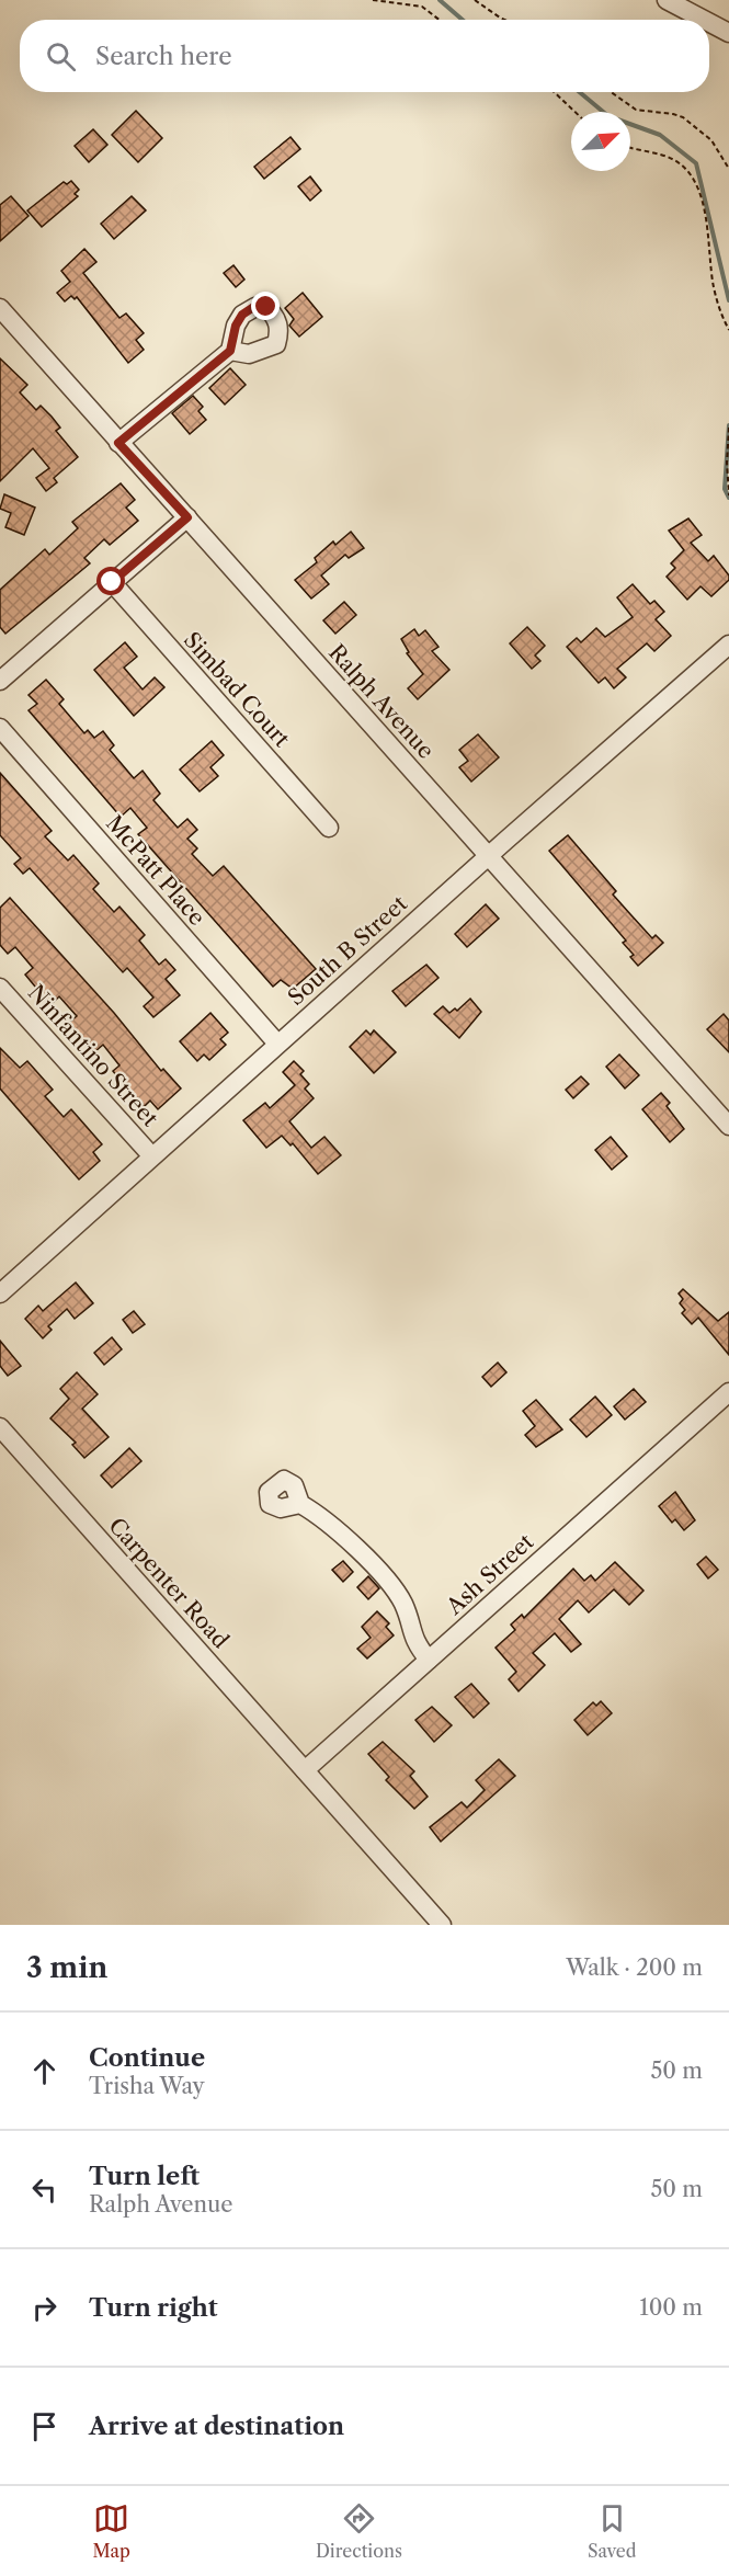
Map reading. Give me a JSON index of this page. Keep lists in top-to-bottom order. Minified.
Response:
{"streets":{"street":["Simbad Court","Ralph Avenue","McPatt Place","South B Street","Ninfantino Street","Ash Street","Carpenter Road"]},"crossings":[["Ralph Avenue","South B Street"],["McPatt Place","South B Street"],["South B Street","Ninfantino Street"],["Ash Street","Carpenter Road"]],"north":"top right","page":{"search":"Search here","heading":["3 min","Walk · 200 m"],"list":[["Continue","Trisha Way","50 m"],["Turn left","Ralph Avenue","50 m"],["Turn right","100 m"],"Arrive at destination"],"nav":["Map","Directions","Saved"]}}
